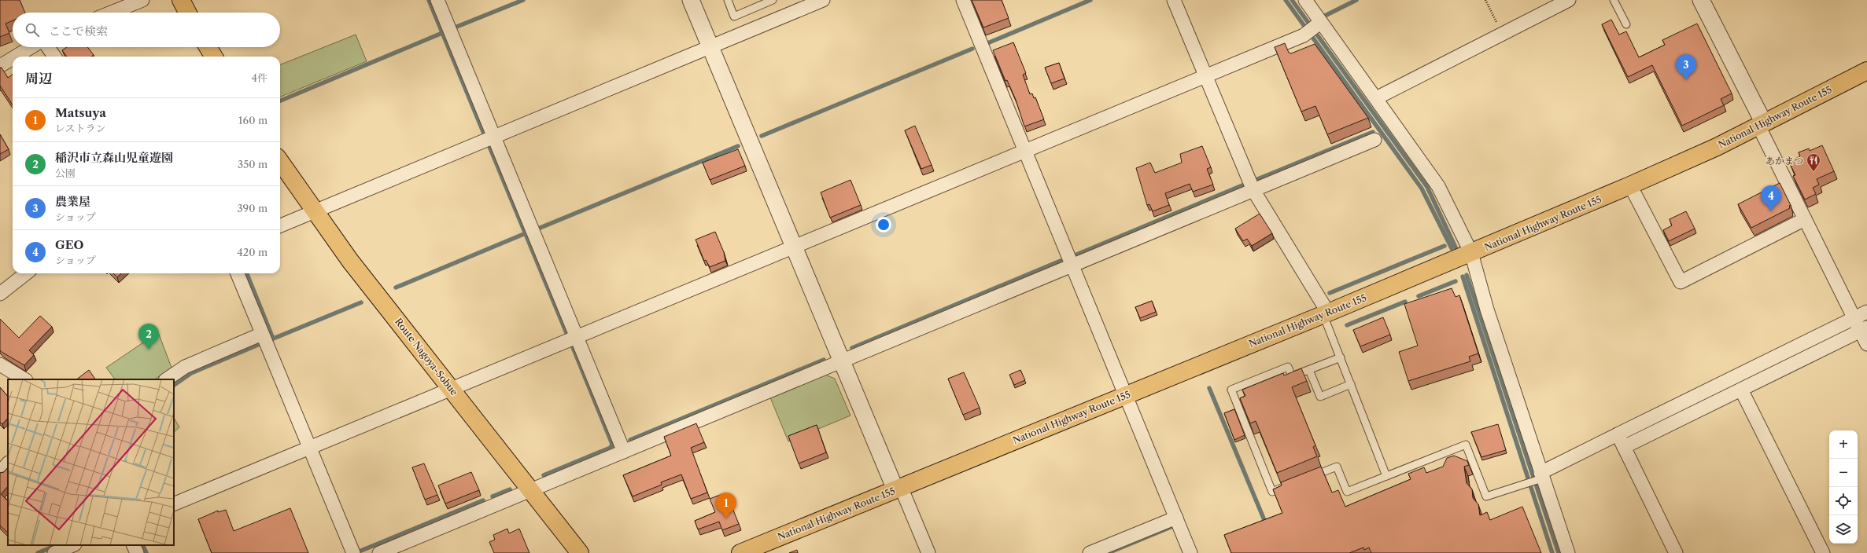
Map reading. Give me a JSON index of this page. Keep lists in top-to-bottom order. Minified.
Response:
{"streets":{"main road":["National Highway Route 155","Route Nagoya-Sobue"]},"places":{"restaurant":["あかまつ"]},"page":{"search":"ここで検索","pins":["3","4","2","1"],"heading":["周辺","4件"],"list":[{"mark":"1","name":"Matsuya","note":"レストラン","value":"160 m"},{"mark":"2","name":"稲沢市立森山児童遊園","note":"公園","value":"350 m"},{"mark":"3","name":"農業屋","note":"ショップ","value":"390 m"},{"mark":"4","name":"GEO","note":"ショップ","value":"420 m"}],"map_buttons":["+","−"]}}
